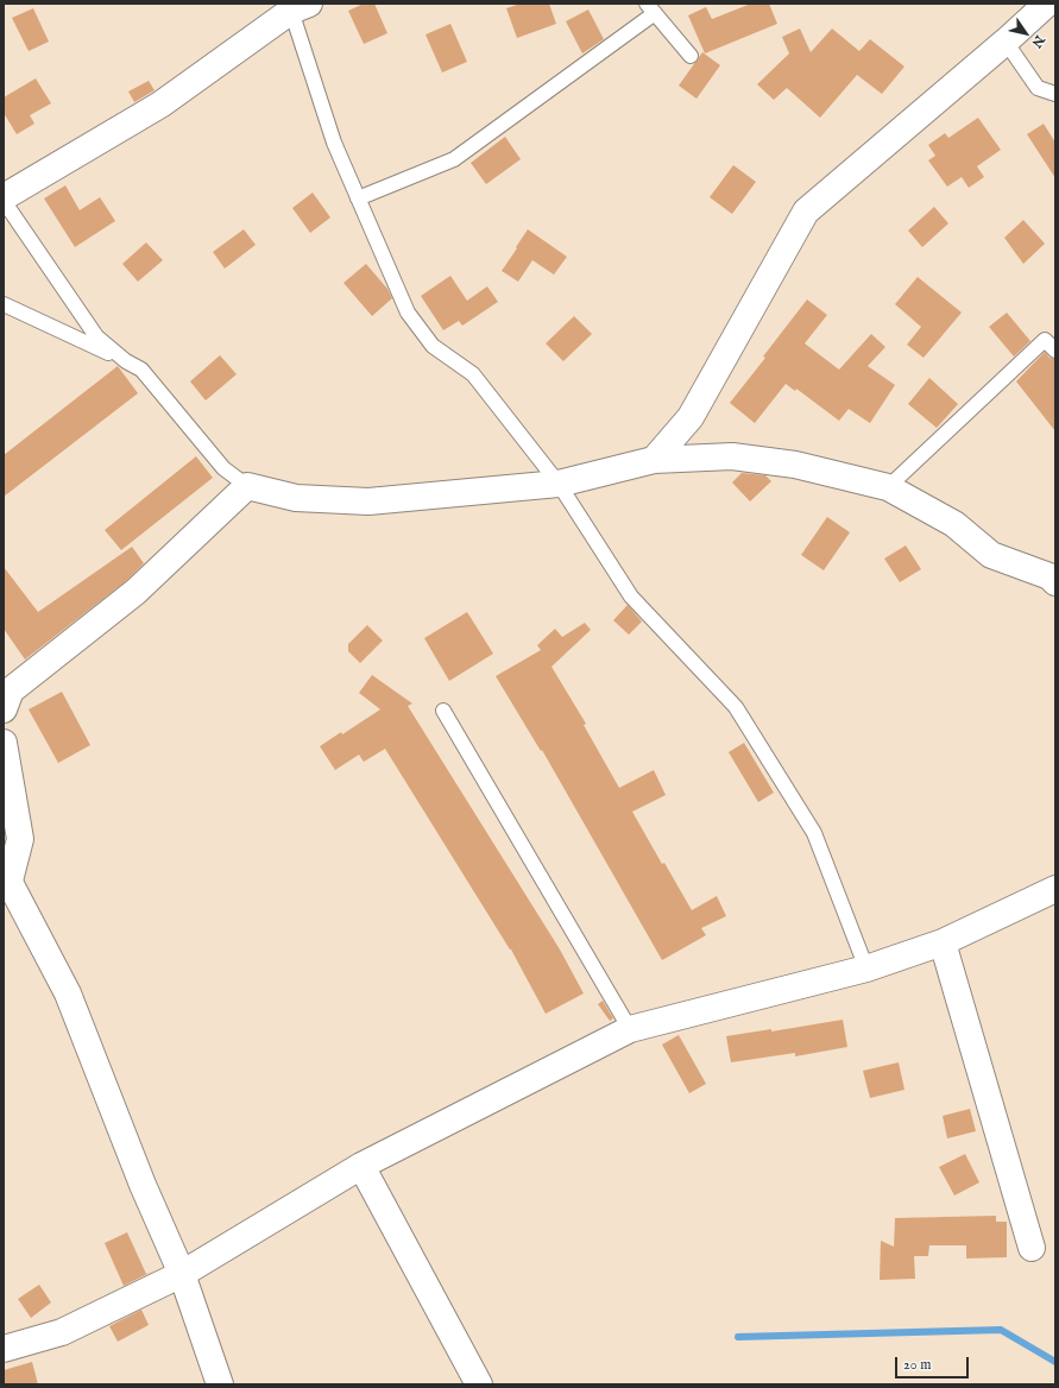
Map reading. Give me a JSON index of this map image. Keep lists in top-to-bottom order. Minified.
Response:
{"scale_bar":"20 m","north":"bottom right"}
